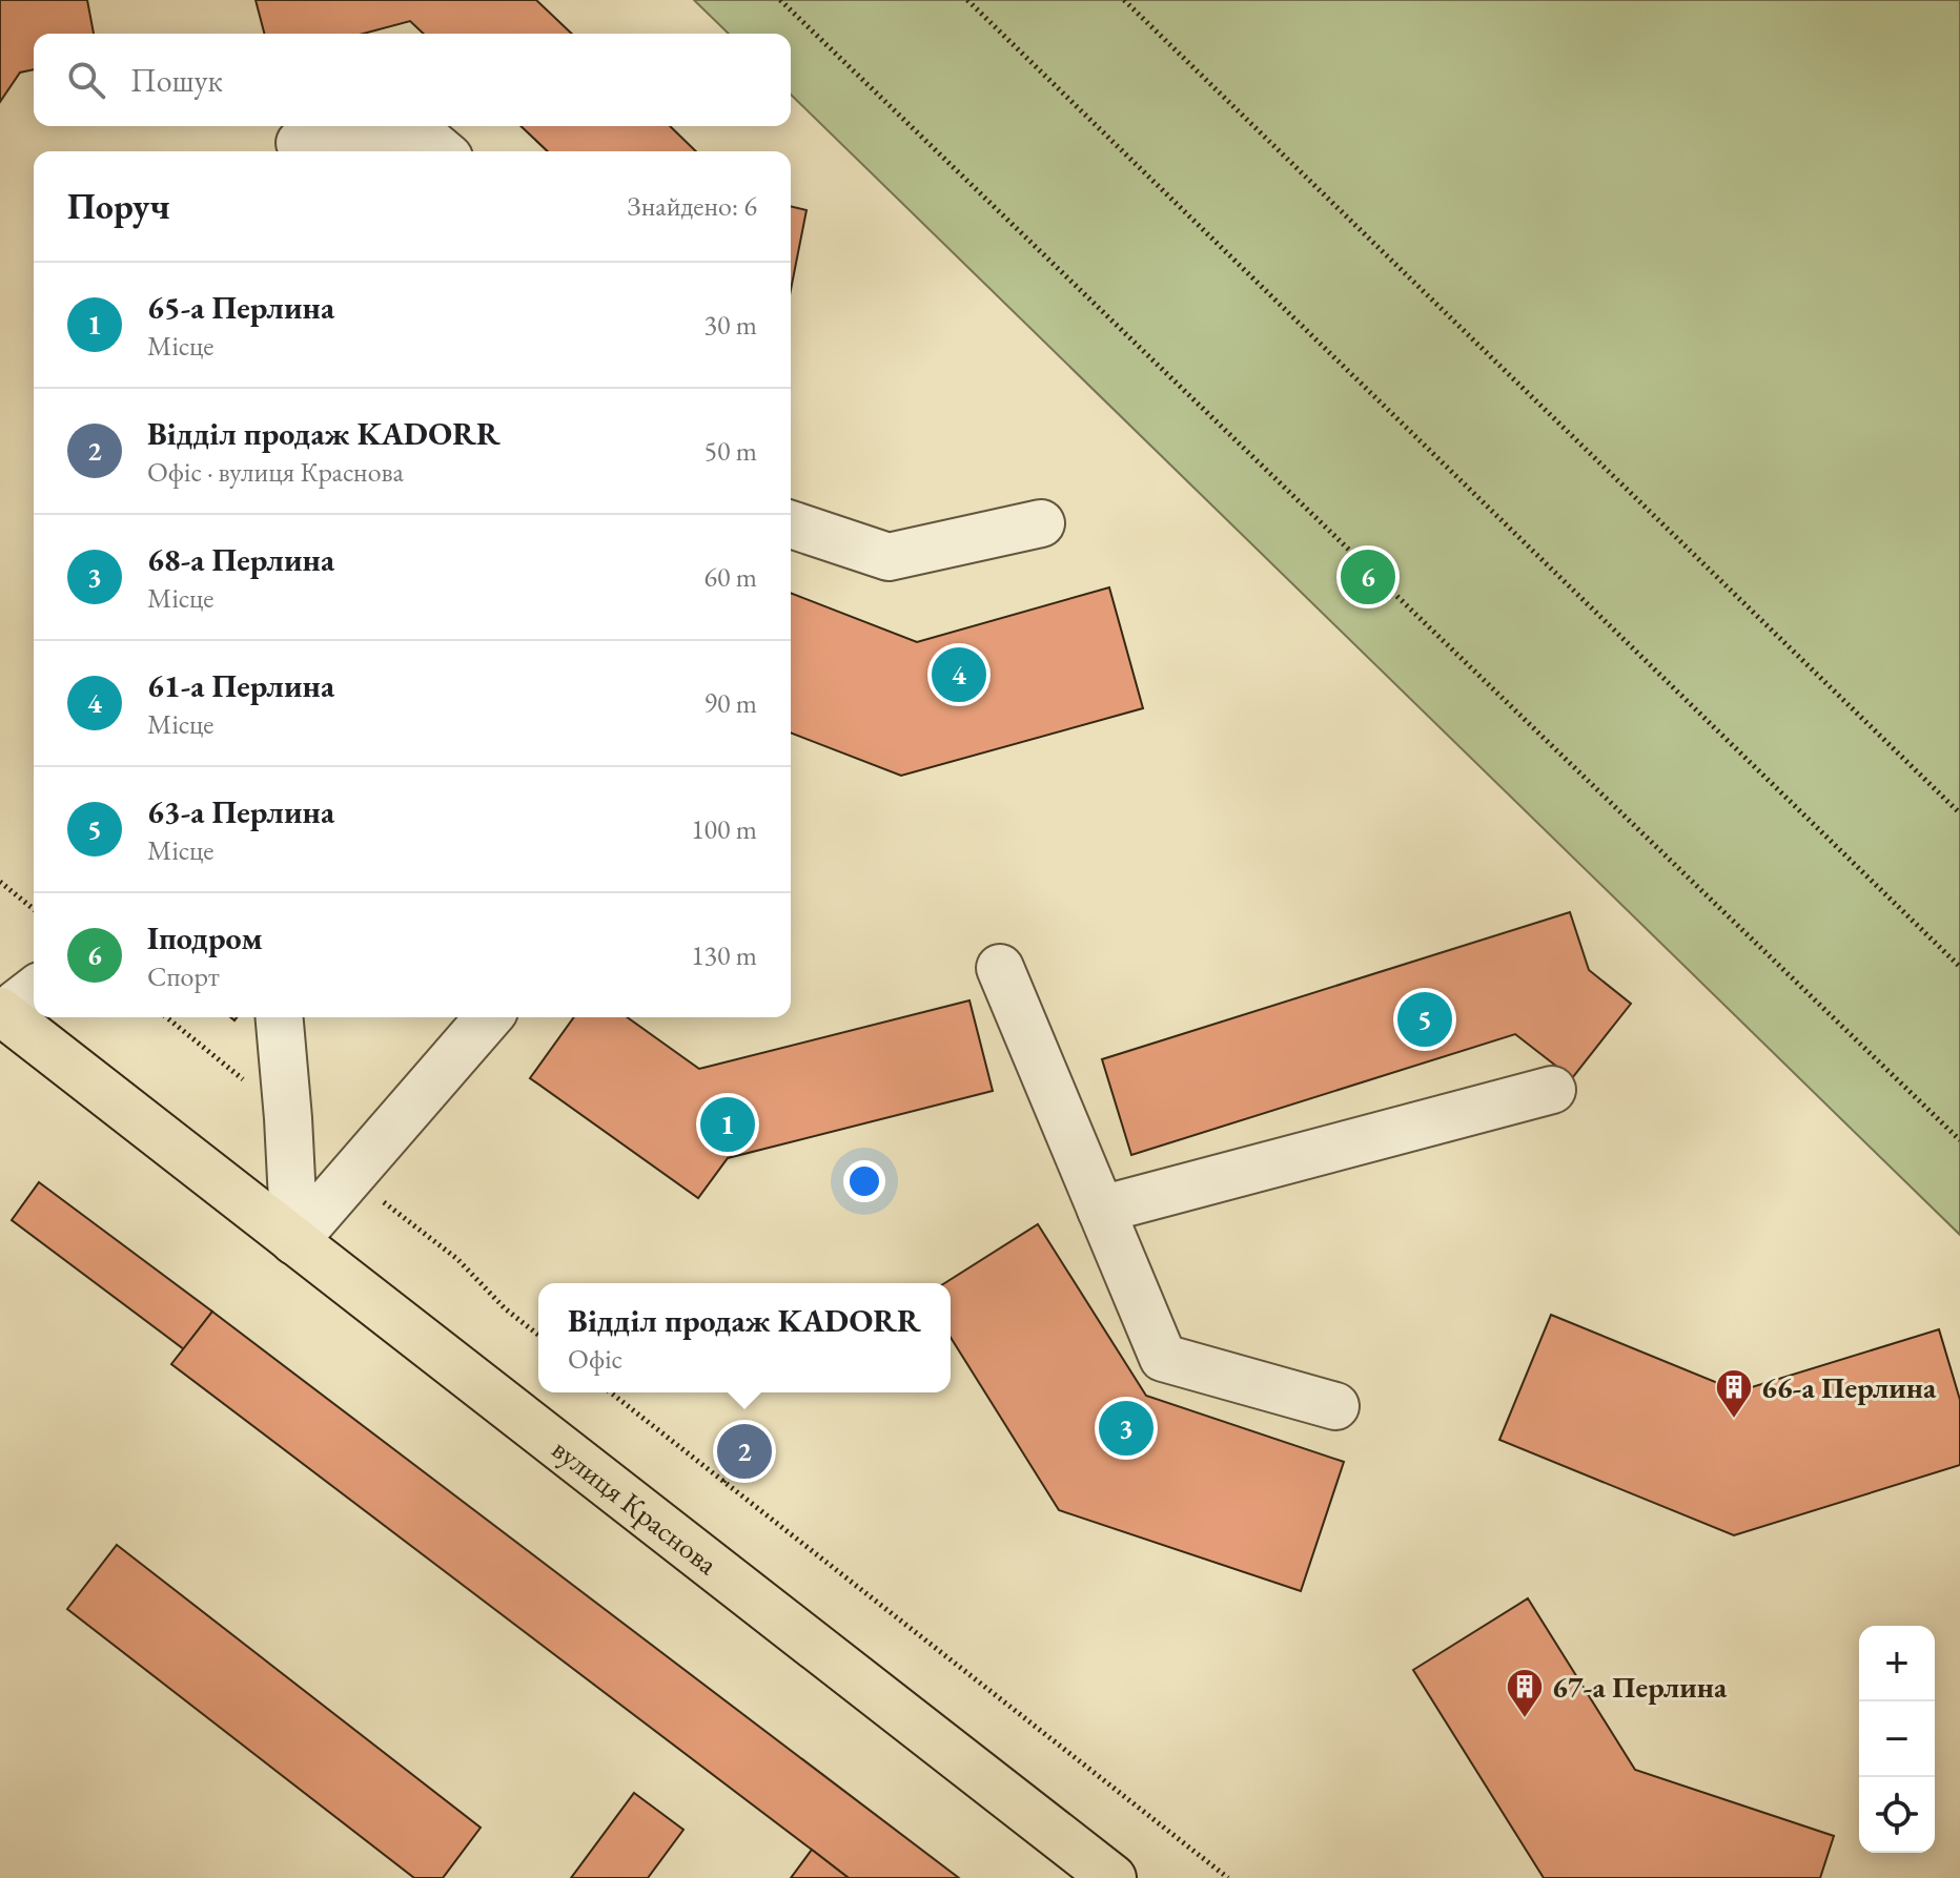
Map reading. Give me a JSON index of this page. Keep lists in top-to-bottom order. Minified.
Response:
{"streets":{"main road":["вулиця Краснова"]},"places":{"building":["66-а Перлина","67-а Перлина"]},"page":{"search":"Пошук","heading":["Поруч","Знайдено: 6"],"list":[{"mark":"1","name":"65-а Перлина","note":"Місце","value":"30 m"},{"mark":"2","name":"Відділ продаж KADORR","note":"Офіс · вулиця Краснова","value":"50 m"},{"mark":"3","name":"68-а Перлина","note":"Місце","value":"60 m"},{"mark":"4","name":"61-а Перлина","note":"Місце","value":"90 m"},{"mark":"5","name":"63-а Перлина","note":"Місце","value":"100 m"},{"mark":"6","name":"Іподром","note":"Спорт","value":"130 m"}],"pins":["6","4","5","1","3","2"],"popup":["Відділ продаж KADORR","Офіс"],"map_buttons":["+","−"]}}
